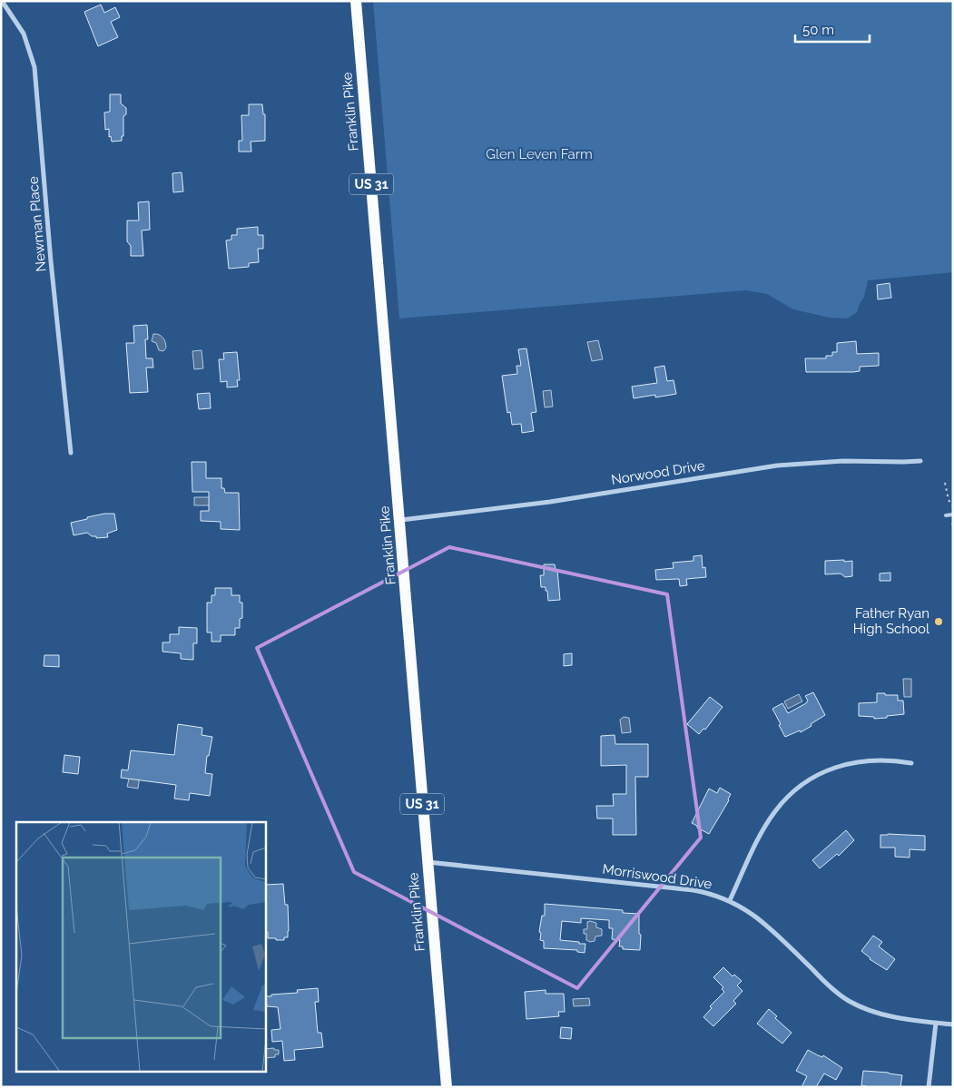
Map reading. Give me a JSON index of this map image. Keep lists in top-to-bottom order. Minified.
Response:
{"streets":{"main road":["Franklin Pike","US 31"],"street":["Newman Place","Norwood Drive","Morriswood Drive"]},"crossings":[["Franklin Pike","Norwood Drive"],["Franklin Pike","Morriswood Drive"]],"parks":["Glen Leven Farm"],"places":["Father Ryan High School"],"scale_bar":"50 m"}
